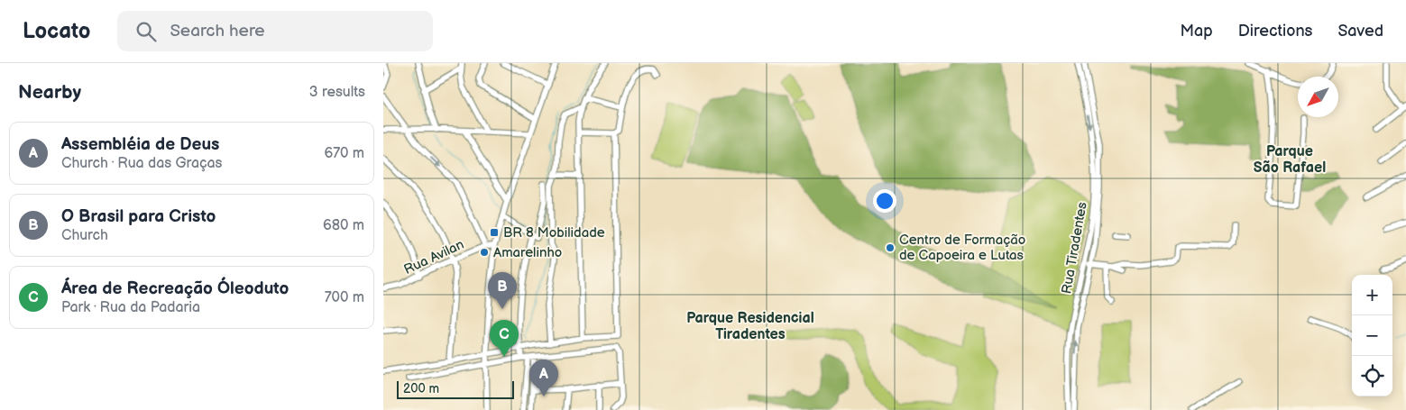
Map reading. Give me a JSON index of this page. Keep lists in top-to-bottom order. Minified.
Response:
{"streets":{"street":["Rua Tiradentes","Rua Avilan"]},"districts":["Parque São Rafael","Parque Residencial Tiradentes"],"places":{"transit":["BR 8 Mobilidade"],"other":["Centro de Formação de Capoeira e Lutas","Amarelinho"]},"scale_bar":"200 m","north":"bottom left","page":{"header":"Locato","search":"Search here","nav":["Map","Directions","Saved"],"heading":["Nearby","3 results"],"list":[{"mark":"A","name":"Assembléia de Deus","note":"Church · Rua das Graças","value":"670 m"},{"mark":"B","name":"O Brasil para Cristo","note":"Church","value":"680 m"},{"mark":"C","name":"Área de Recreação Óleoduto","note":"Park · Rua da Padaria","value":"700 m"}],"pins":["B","C","A"],"map_buttons":["+","−"],"scale":"200 m"}}
